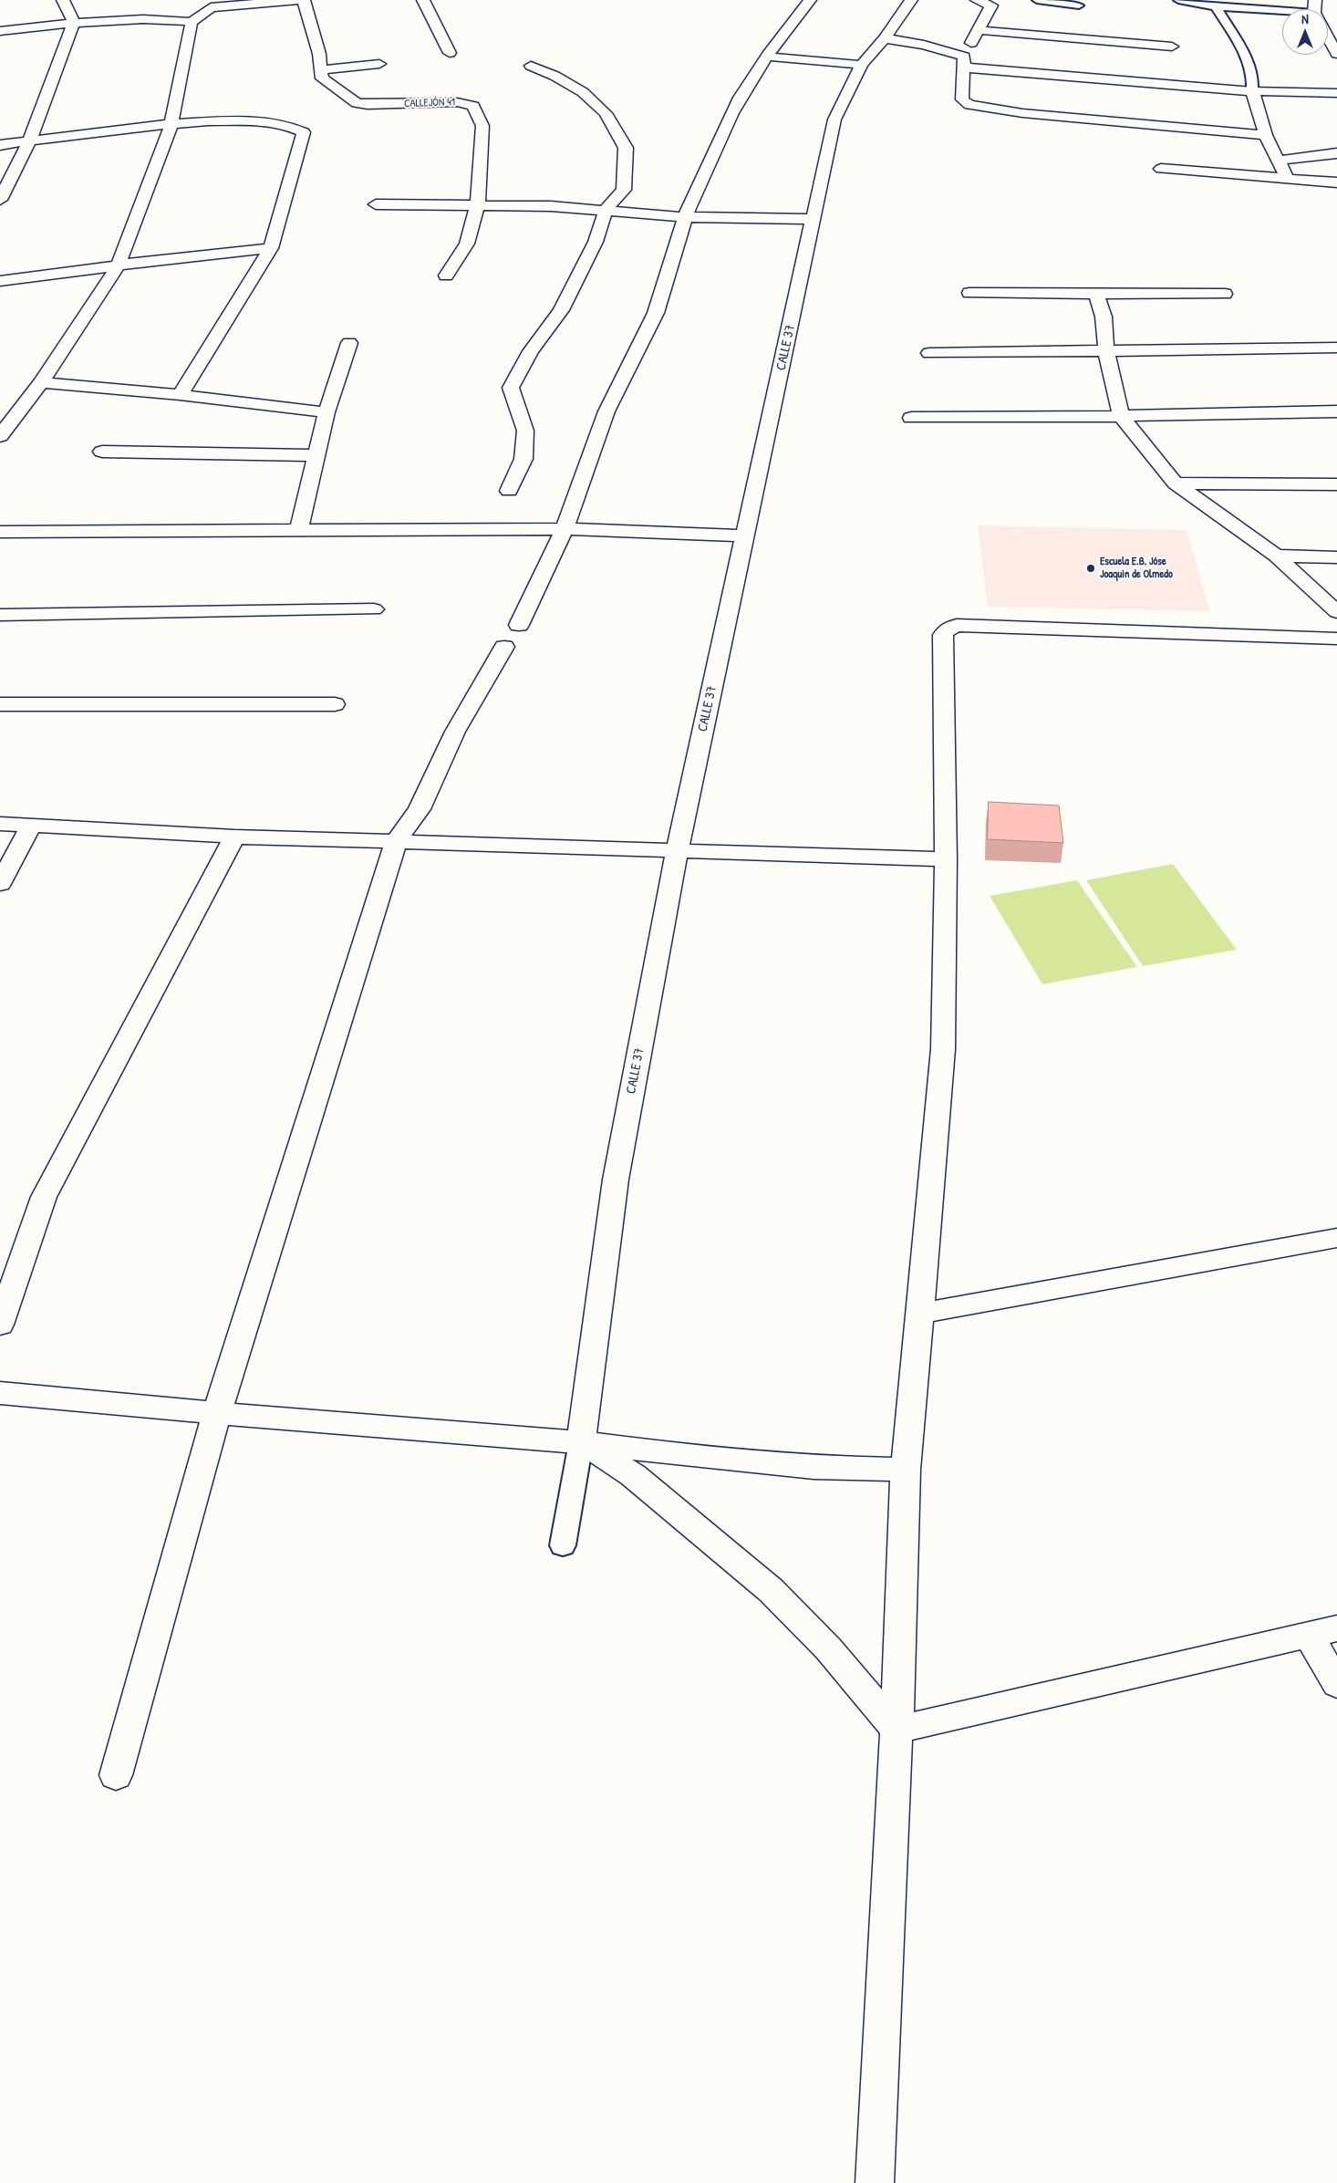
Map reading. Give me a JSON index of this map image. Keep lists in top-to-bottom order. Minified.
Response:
{"streets":{"street":["CALLEJÓN 41","CALLE 37"]},"places":["Escuela E.B. Jóse Joaquin de Olmedo"],"north":"top"}
